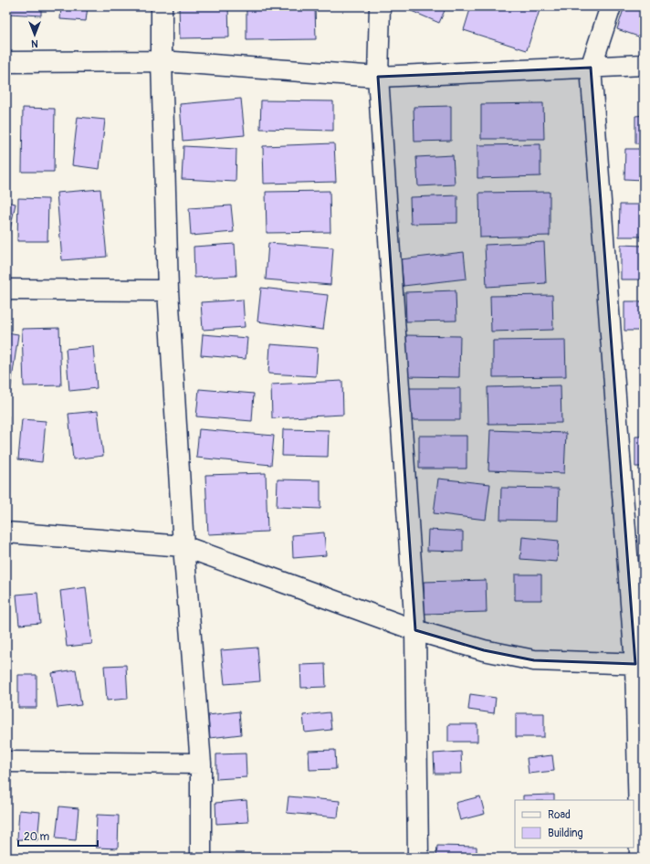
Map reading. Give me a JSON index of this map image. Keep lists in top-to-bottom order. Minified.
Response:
{"legend":["Road","Building"],"scale_bar":"20 m","north":"bottom"}
